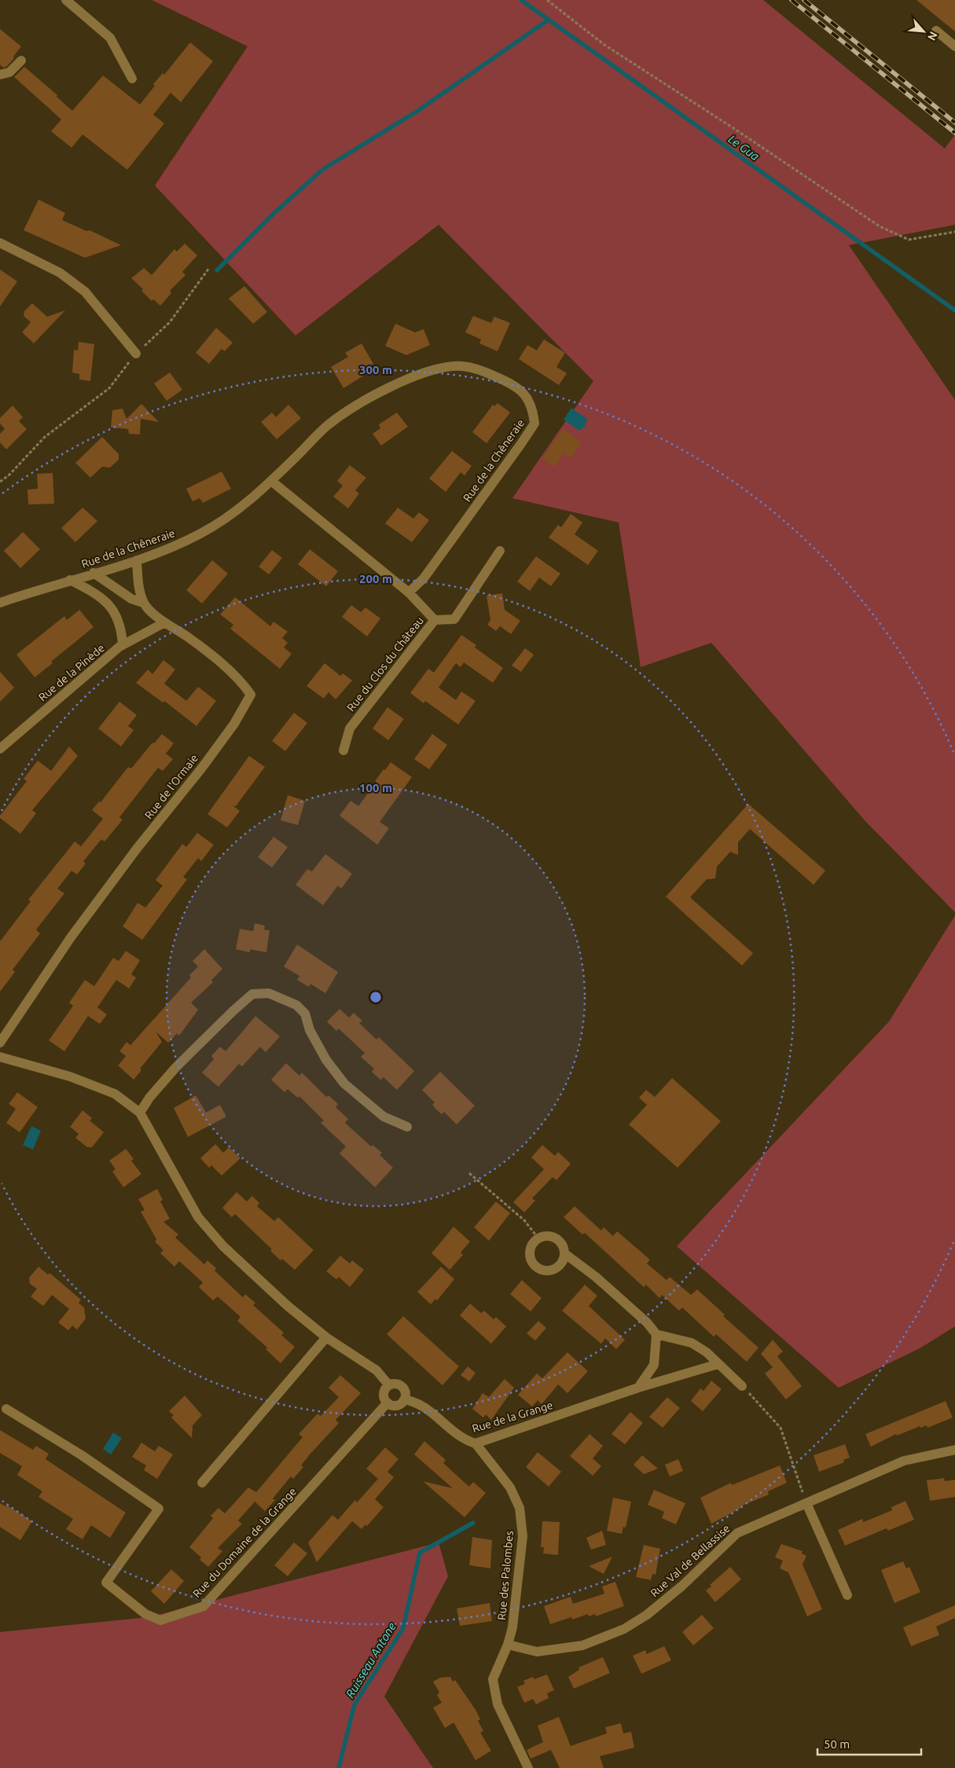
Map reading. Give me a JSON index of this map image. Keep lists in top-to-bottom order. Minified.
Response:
{"streets":{"street":["Rue de la Chêneraie","Rue du Clos du Château","Rue de la Pinède","Rue de l'Ormaie","Rue de la Grange","Rue du Domaine de la Grange","Rue Val de Bellassise","Rue des Palombes"]},"crossings":[["Rue de la Pinède","Rue de l'Ormaie"],["Rue de la Grange","Rue du Domaine de la Grange"],["Rue de la Grange","Rue des Palombes"],["Rue Val de Bellassise","Rue des Palombes"]],"water":["Le Gua","Ruisseau Antone"],"scale_bar":"50 m","north":"bottom right","rings":["300 m","200 m","100 m"]}
